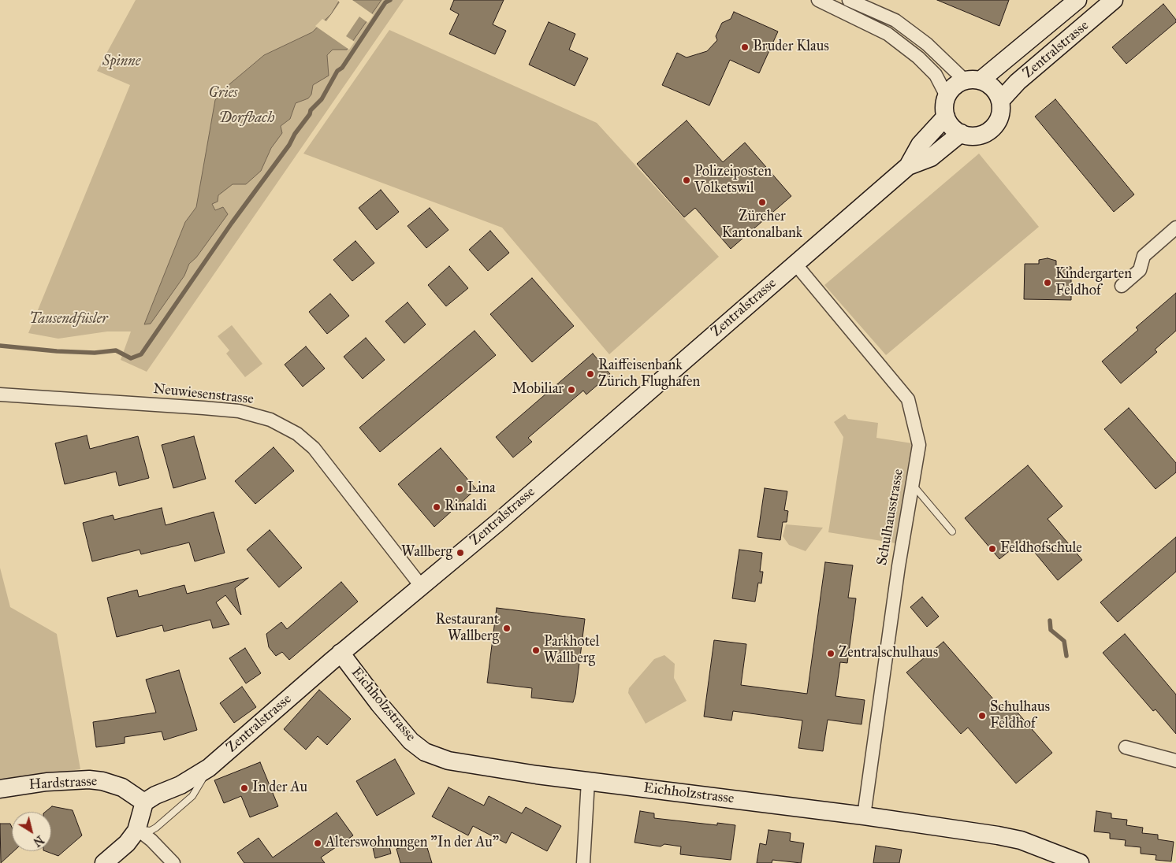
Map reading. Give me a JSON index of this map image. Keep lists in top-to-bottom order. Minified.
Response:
{"streets":{"street":["Zentralstrasse","Neuwiesenstrasse","Schulhausstrasse","Eichholzstrasse","Hardstrasse"]},"crossings":[["Zentralstrasse","Neuwiesenstrasse"],["Zentralstrasse","Schulhausstrasse"],["Zentralstrasse","Eichholzstrasse"],["Zentralstrasse","Hardstrasse"],["Schulhausstrasse","Eichholzstrasse"]],"water":["Dorfbach"],"parks":["Spinne","Gries","Tausendfüsler"],"places":["Bruder Klaus","Polizeiposten Volketswil","Zürcher Kantonalbank","Kindergarten Feldhof","Raiffeisenbank Zürich Flughafen","Mobiliar","Lina","Rinaldi","Feldhofschule","Wallberg","Restaurant Wallberg","Parkhotel Wallberg","Zentralschulhaus","Schulhaus Feldhof","In der Au","Alterswohnungen \"In der Au\""],"north":"bottom right"}
